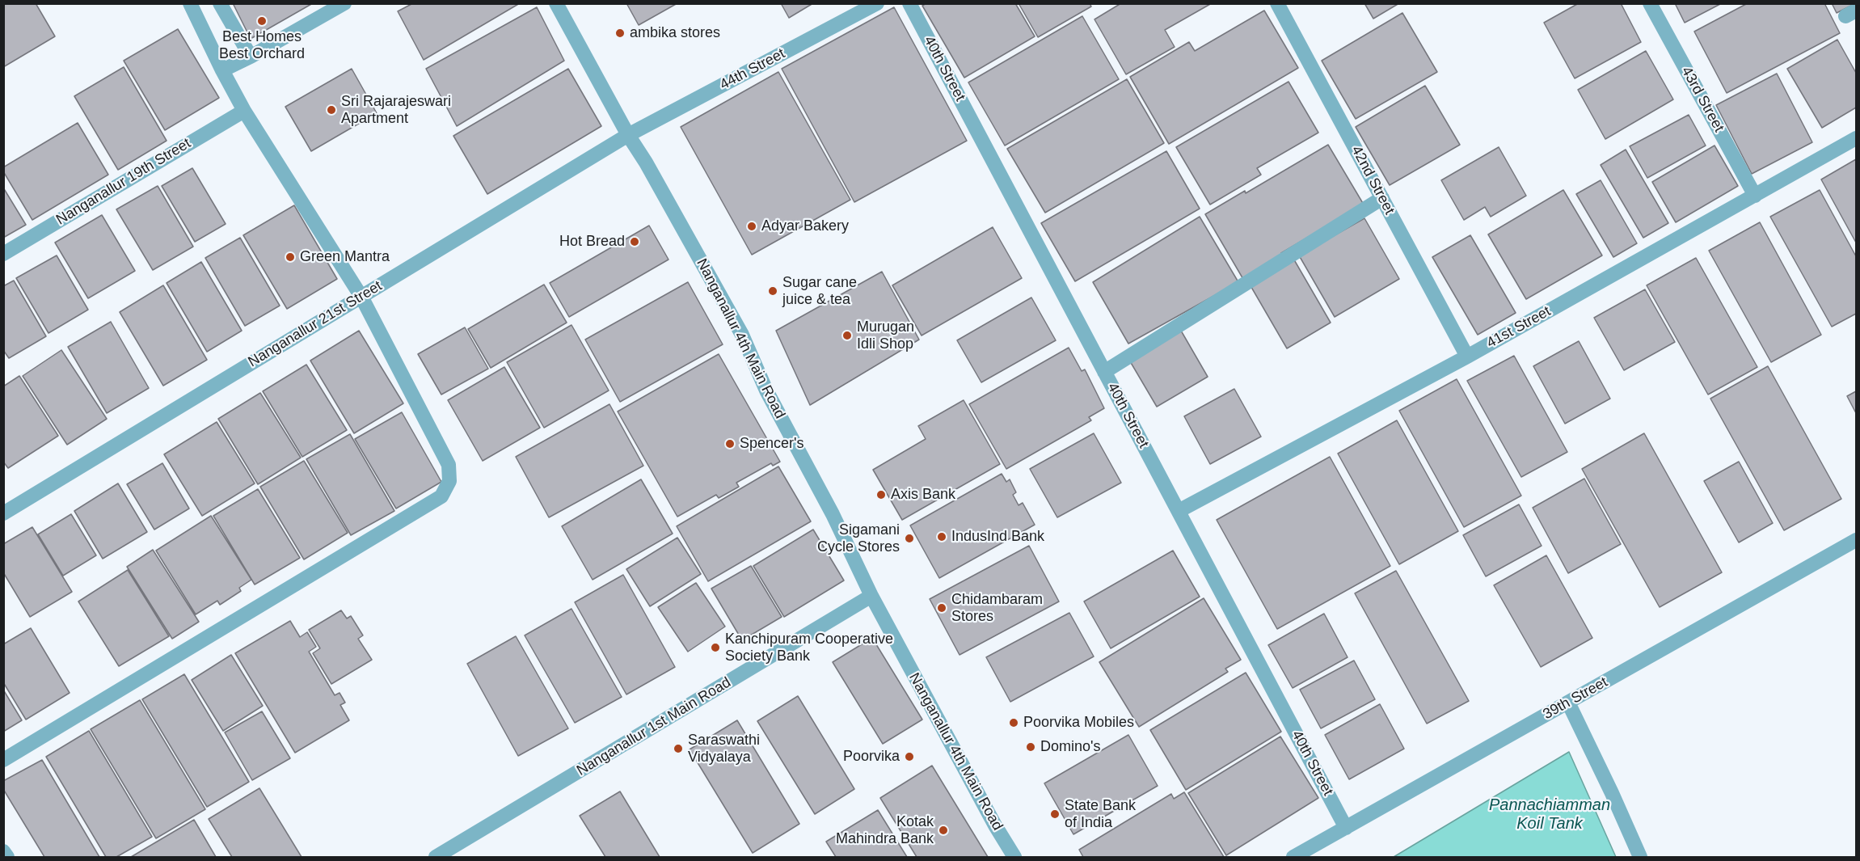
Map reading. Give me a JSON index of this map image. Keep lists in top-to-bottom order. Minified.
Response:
{"streets":{"street":["40th Street","44th Street","43rd Street","42nd Street","Nanganallur 19th Street","Nanganallur 21st Street","41st Street","Nanganallur 4th Main Road","39th Street","Nanganallur 1st Main Road"]},"crossings":[["40th Street","41st Street"],["40th Street","39th Street"],["44th Street","Nanganallur 21st Street"],["44th Street","Nanganallur 4th Main Road"],["43rd Street","41st Street"],["42nd Street","41st Street"],["Nanganallur 21st Street","Nanganallur 4th Main Road"],["Nanganallur 4th Main Road","Nanganallur 1st Main Road"]],"water":["Pannachiamman Koil Tank"],"places":["Best Homes Best Orchard","ambika stores","Sri Rajarajeswari Apartment","Adyar Bakery","Hot Bread","Green Mantra","Sugar cane juice & tea","Murugan Idli Shop","Spencer's","Axis Bank","IndusInd Bank","Sigamani Cycle Stores","Chidambaram Stores","Kanchipuram Cooperative Society Bank","Poorvika Mobiles","Domino's","Saraswathi Vidyalaya","Poorvika","State Bank of India","Kotak Mahindra Bank"]}
